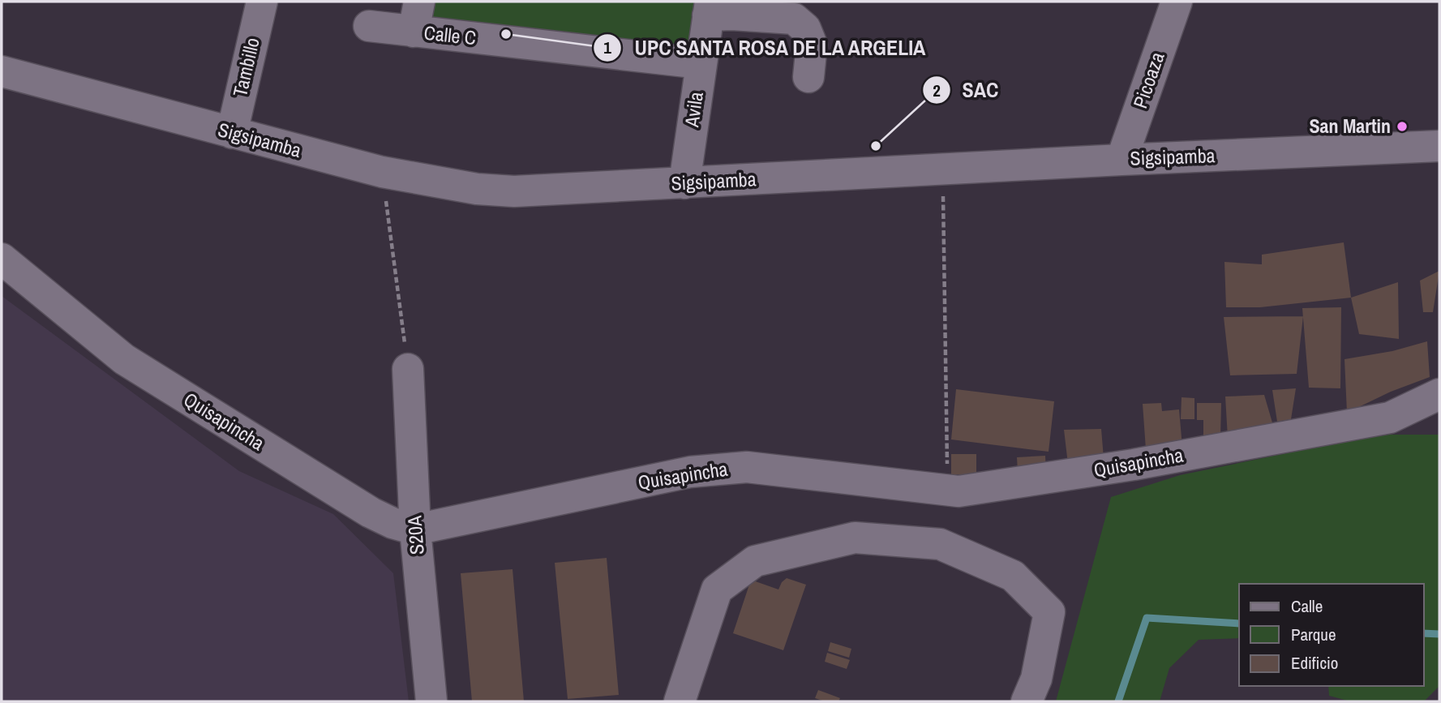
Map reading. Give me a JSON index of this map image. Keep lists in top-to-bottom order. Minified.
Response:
{"streets":{"street":["Calle C","Tambillo","Picoaza","Avila","Sigsipamba","Quisapincha","S20A"]},"crossings":[["Calle C","Avila"],["Tambillo","Sigsipamba"],["Picoaza","Sigsipamba"],["Avila","Sigsipamba"],["Quisapincha","S20A"]],"places":["UPC SANTA ROSA DE LA ARGELIA","San Martin","SAC"],"legend":["Calle","Parque","Edificio"]}
